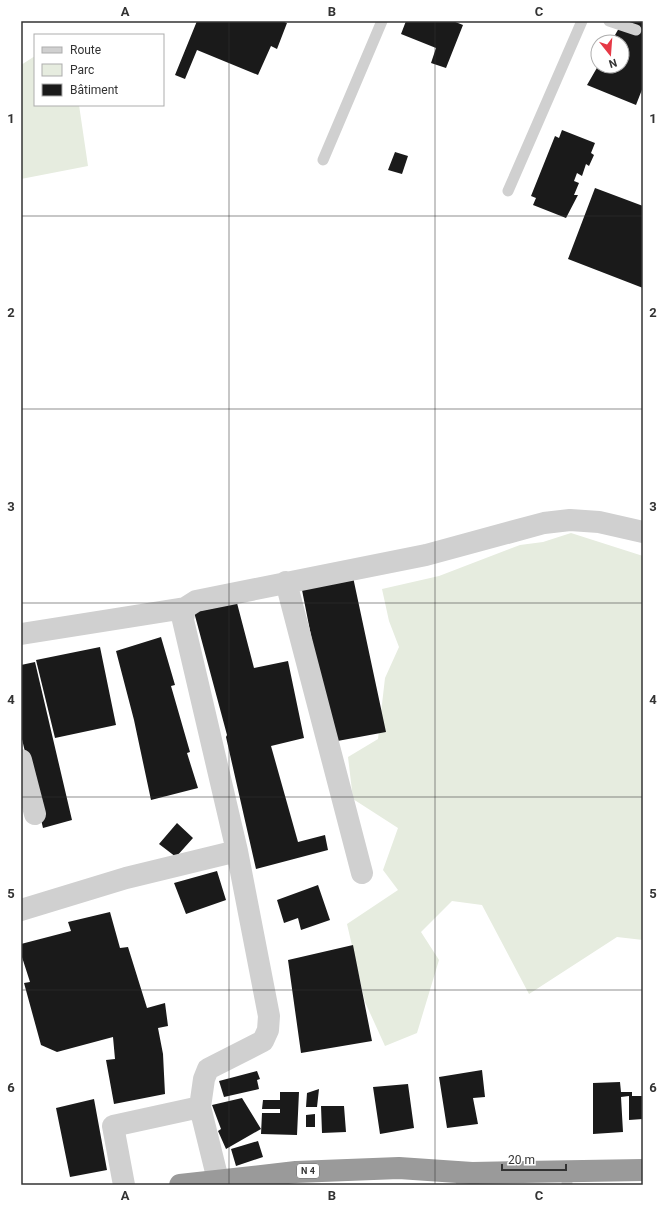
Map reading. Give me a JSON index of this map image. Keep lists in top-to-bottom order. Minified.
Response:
{"streets":{"highway":["N 4"]},"legend":["Route","Parc","Bâtiment"],"scale_bar":"20 m","north":"bottom","grid":{"columns":["A","B","C"],"rows":["1","2","3","4","5","6"]}}
